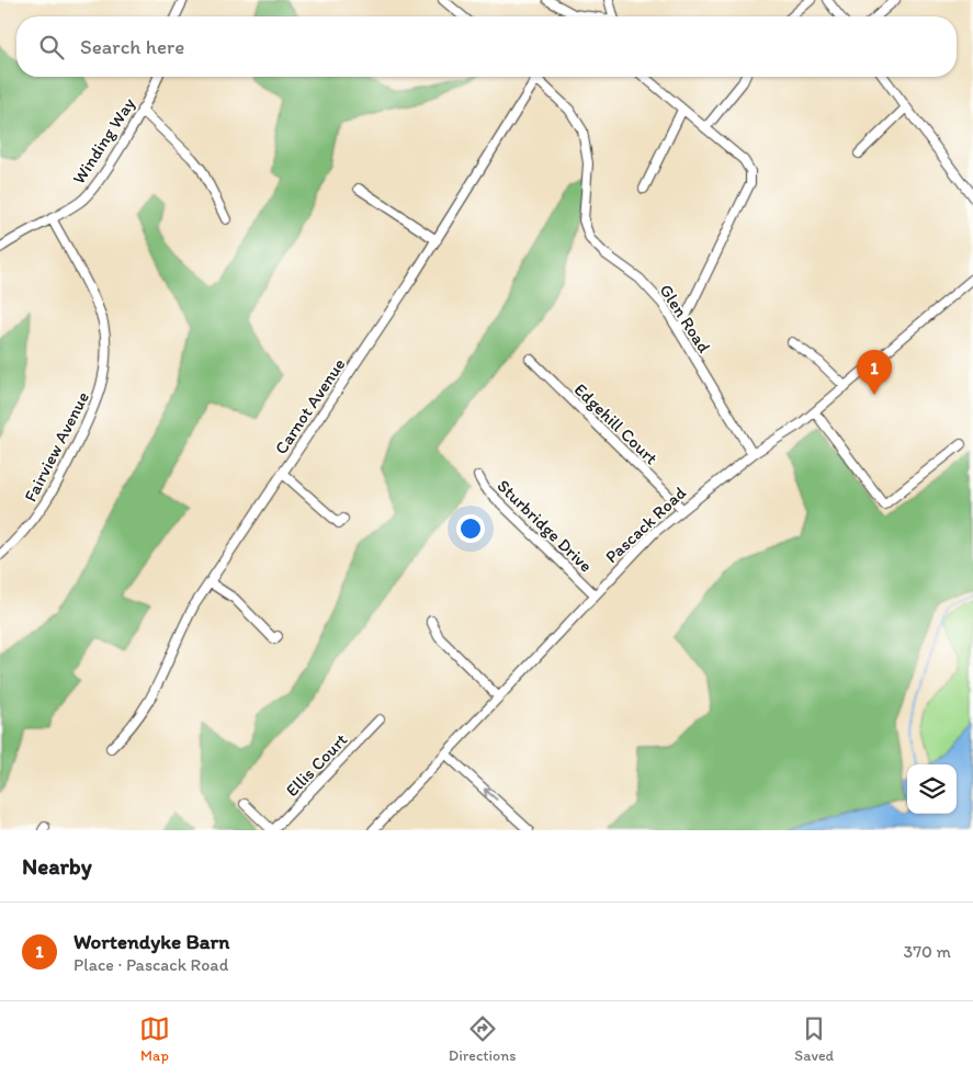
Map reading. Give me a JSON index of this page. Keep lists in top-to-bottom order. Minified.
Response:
{"streets":{"street":["Winding Way","Glen Road","Carnot Avenue","Edgehill Court","Fairview Avenue","Pascack Road","Sturbridge Drive","Ellis Court"]},"crossings":[["Winding Way","Fairview Avenue"],["Glen Road","Carnot Avenue"],["Glen Road","Pascack Road"],["Edgehill Court","Pascack Road"],["Pascack Road","Sturbridge Drive"]],"page":{"search":"Search here","pins":"1","heading":"Nearby","list":[{"mark":"1","name":"Wortendyke Barn","note":"Place · Pascack Road","value":"370 m"}],"nav":["Map","Directions","Saved"]}}
